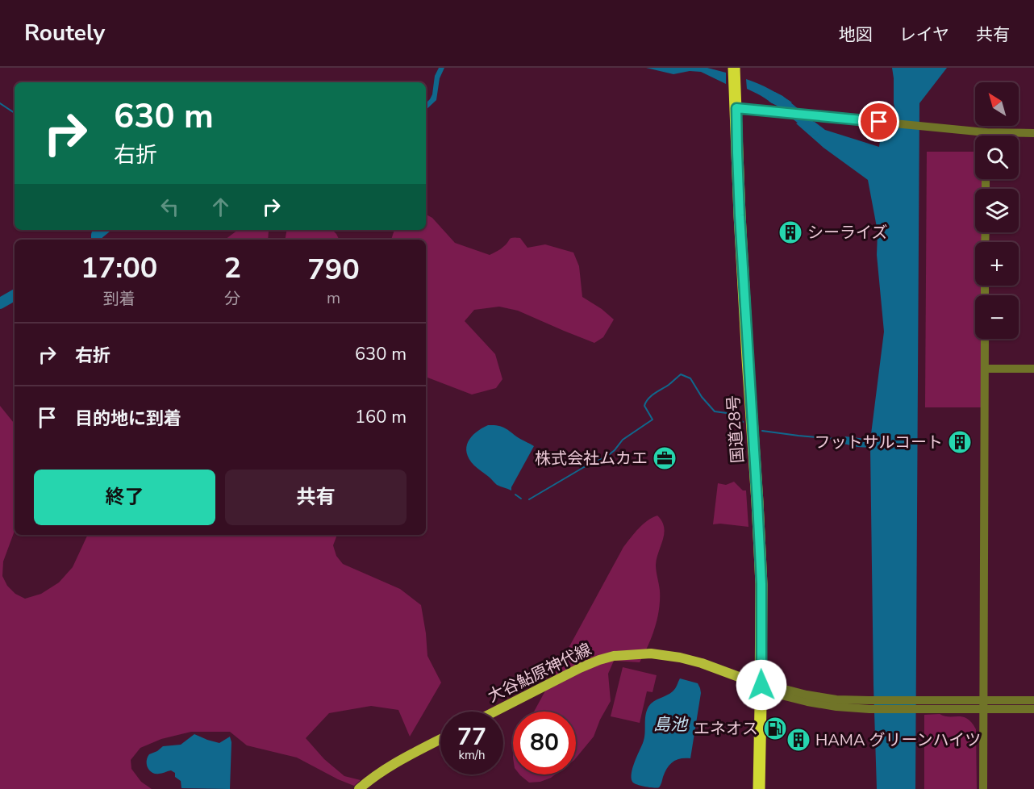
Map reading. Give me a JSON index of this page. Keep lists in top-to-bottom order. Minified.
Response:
{"streets":{"highway":["国道28号"],"main road":["大谷鮎原神代線"]},"crossings":[["国道28号","大谷鮎原神代線"]],"water":["島池"],"places":{"building":["シーライズ","フットサルコート","HAMA グリーンハイツ"],"office":["株式会社ムカエ"],"fuel station":["エネオス"]},"north":"top left","page":{"header":"Routely","nav":["地図","レイヤ","共有"],"map_buttons":["+","−"],"turn":["630 m","右折"],"eta":["17:00","到着","2","分","790","m"],"list":[{"name":"右折","value":"630 m"},{"name":"目的地に到着","value":"160 m"}],"buttons":["終了","共有"],"speed":"77 km/h","limit":"80"}}
